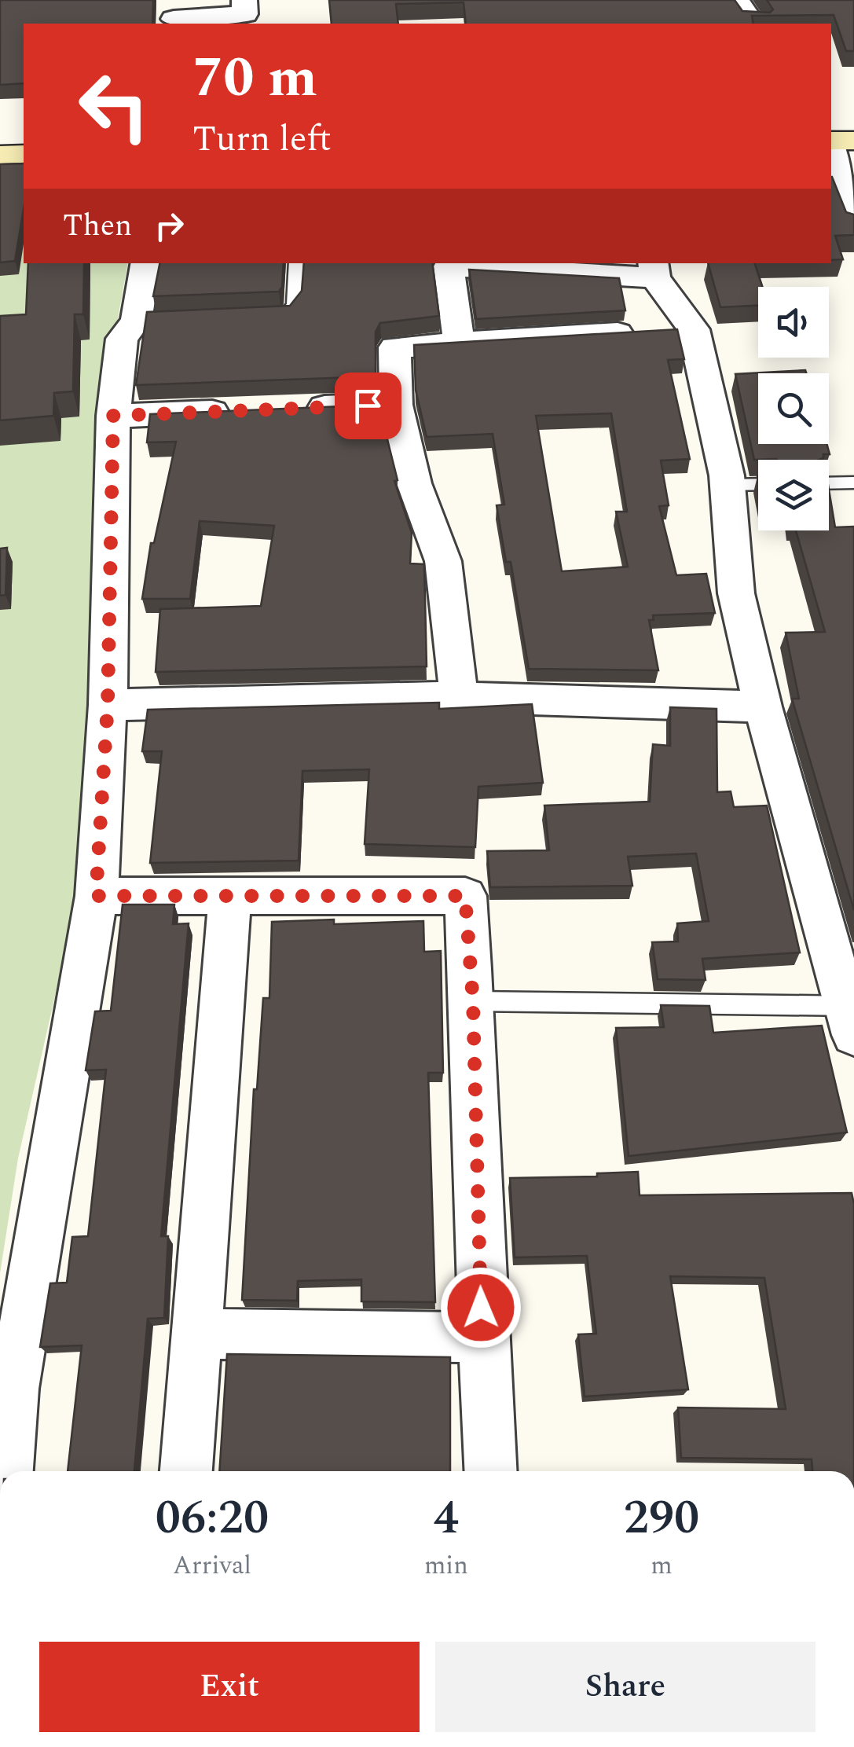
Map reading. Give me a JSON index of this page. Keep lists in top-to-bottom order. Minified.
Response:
{"page":{"turn":["70 m","Turn left"],"then":"Then","eta":["06:20","Arrival","4","min","290","m"],"buttons":["Exit","Share"]}}
